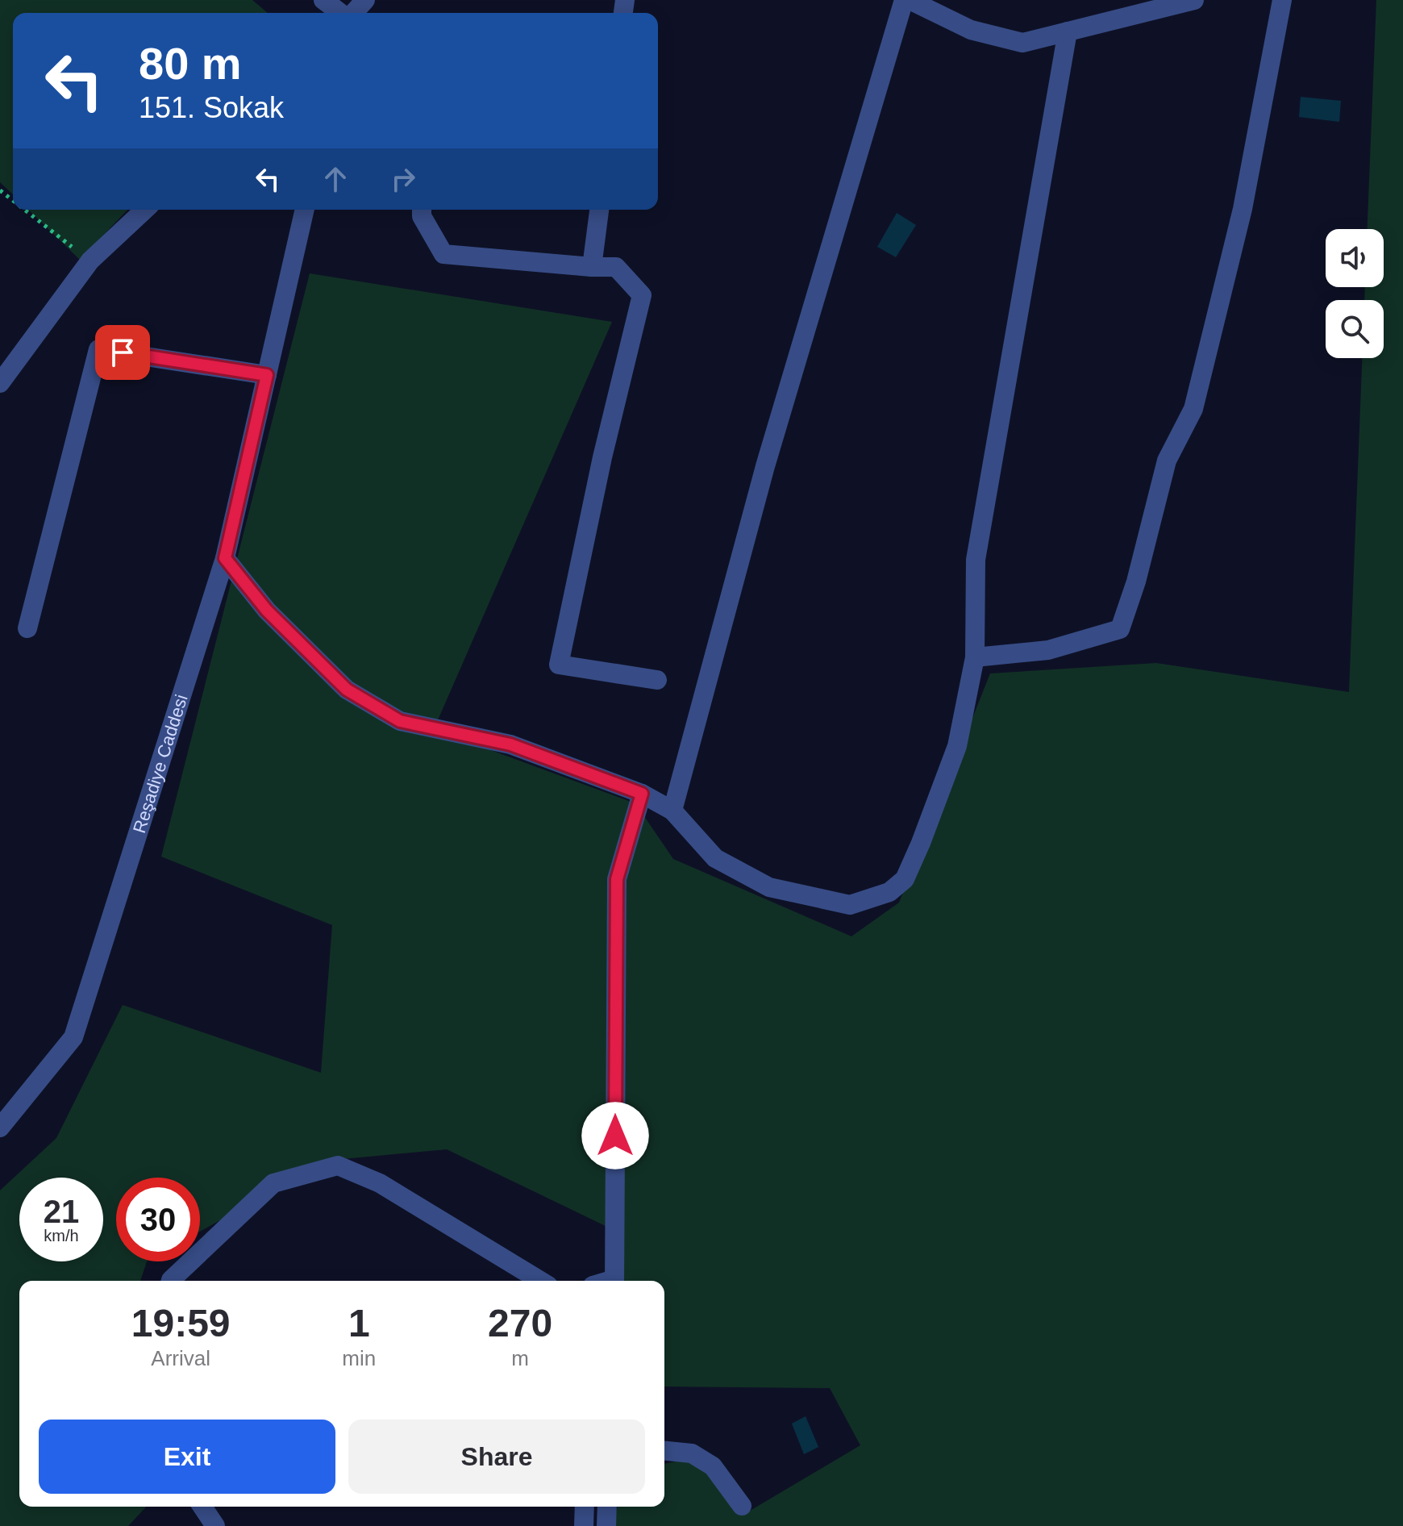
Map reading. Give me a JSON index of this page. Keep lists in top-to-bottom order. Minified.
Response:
{"streets":{"street":["Reşadiye Caddesi"]},"page":{"turn":["80 m","151. Sokak"],"speed":"21 km/h","limit":"30","eta":["19:59","Arrival","1","min","270","m"],"buttons":["Exit","Share"]}}
